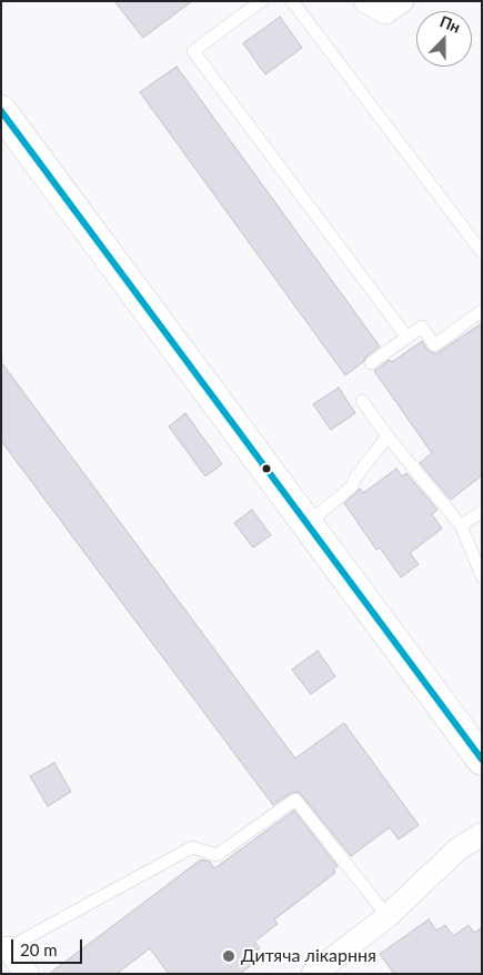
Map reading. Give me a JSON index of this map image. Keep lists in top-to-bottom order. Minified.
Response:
{"places":["Дитяча лікарння"],"scale_bar":"20 m","north":"top"}
